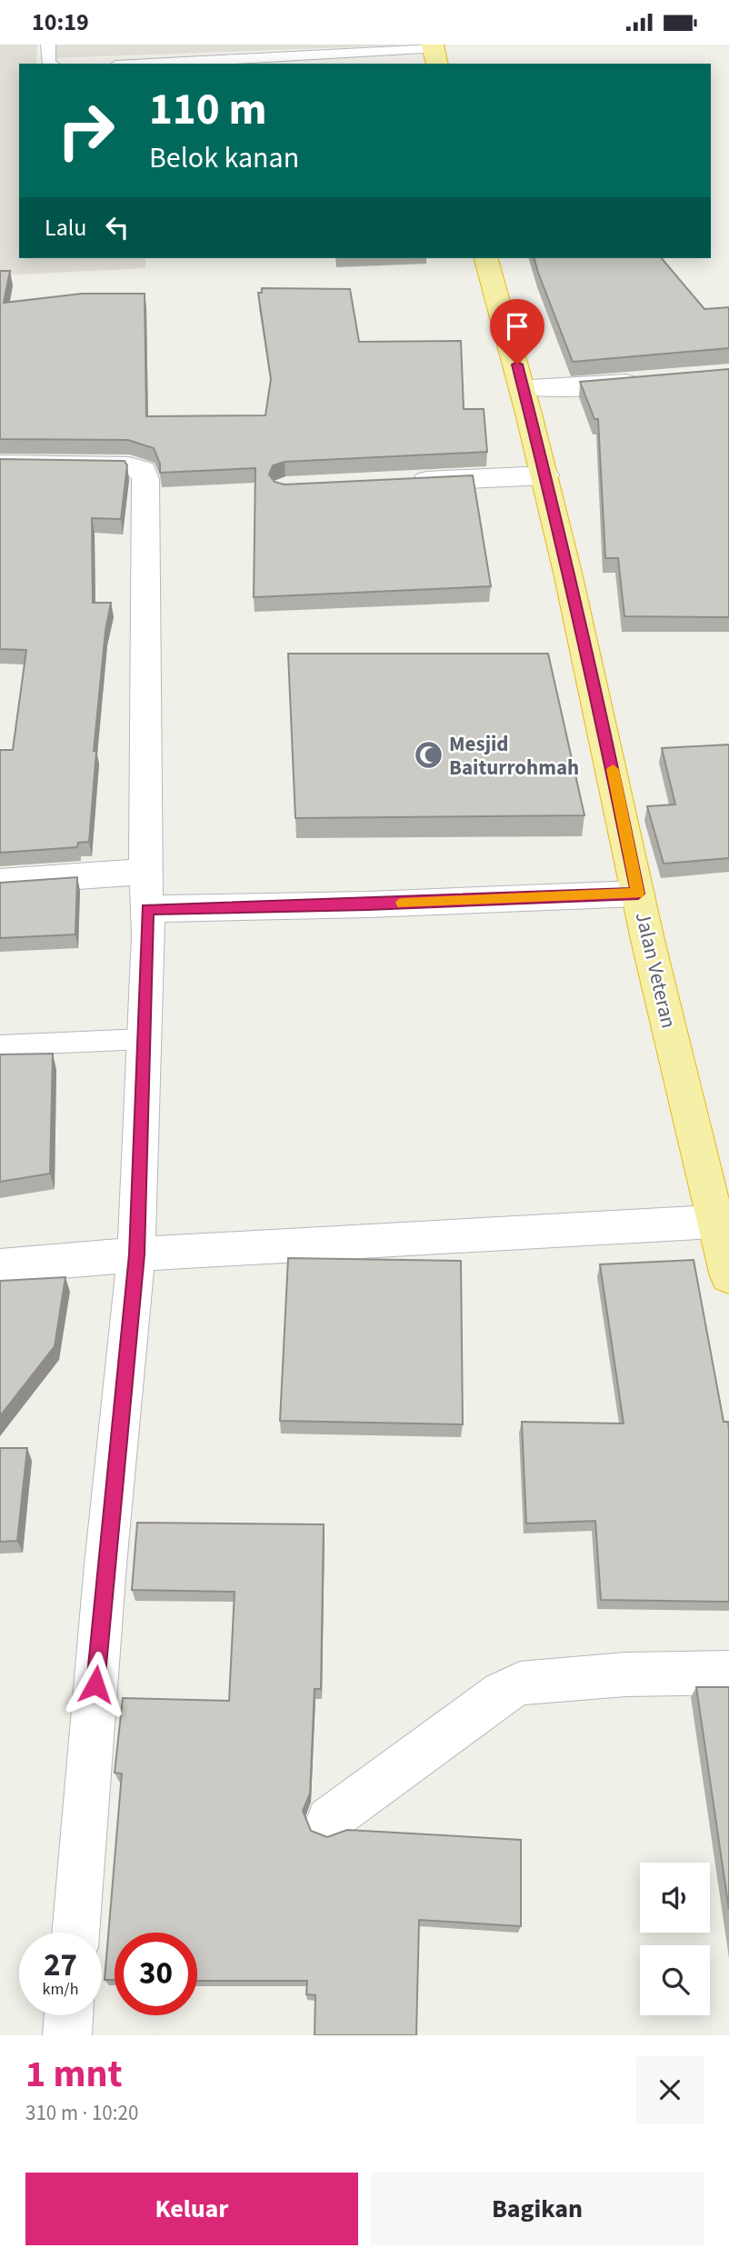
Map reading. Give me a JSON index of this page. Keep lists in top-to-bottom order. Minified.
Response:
{"streets":{"highway":["Jalan Veteran"]},"places":{"mosque":["Mesjid Baiturrohmah"]},"page":{"status":"10:19","turn":["110 m","Belok kanan"],"then":"Lalu","speed":"27 km/h","limit":"30","heading":["1 mnt","310 m · 10:20"],"buttons":["Keluar","Bagikan"]}}
